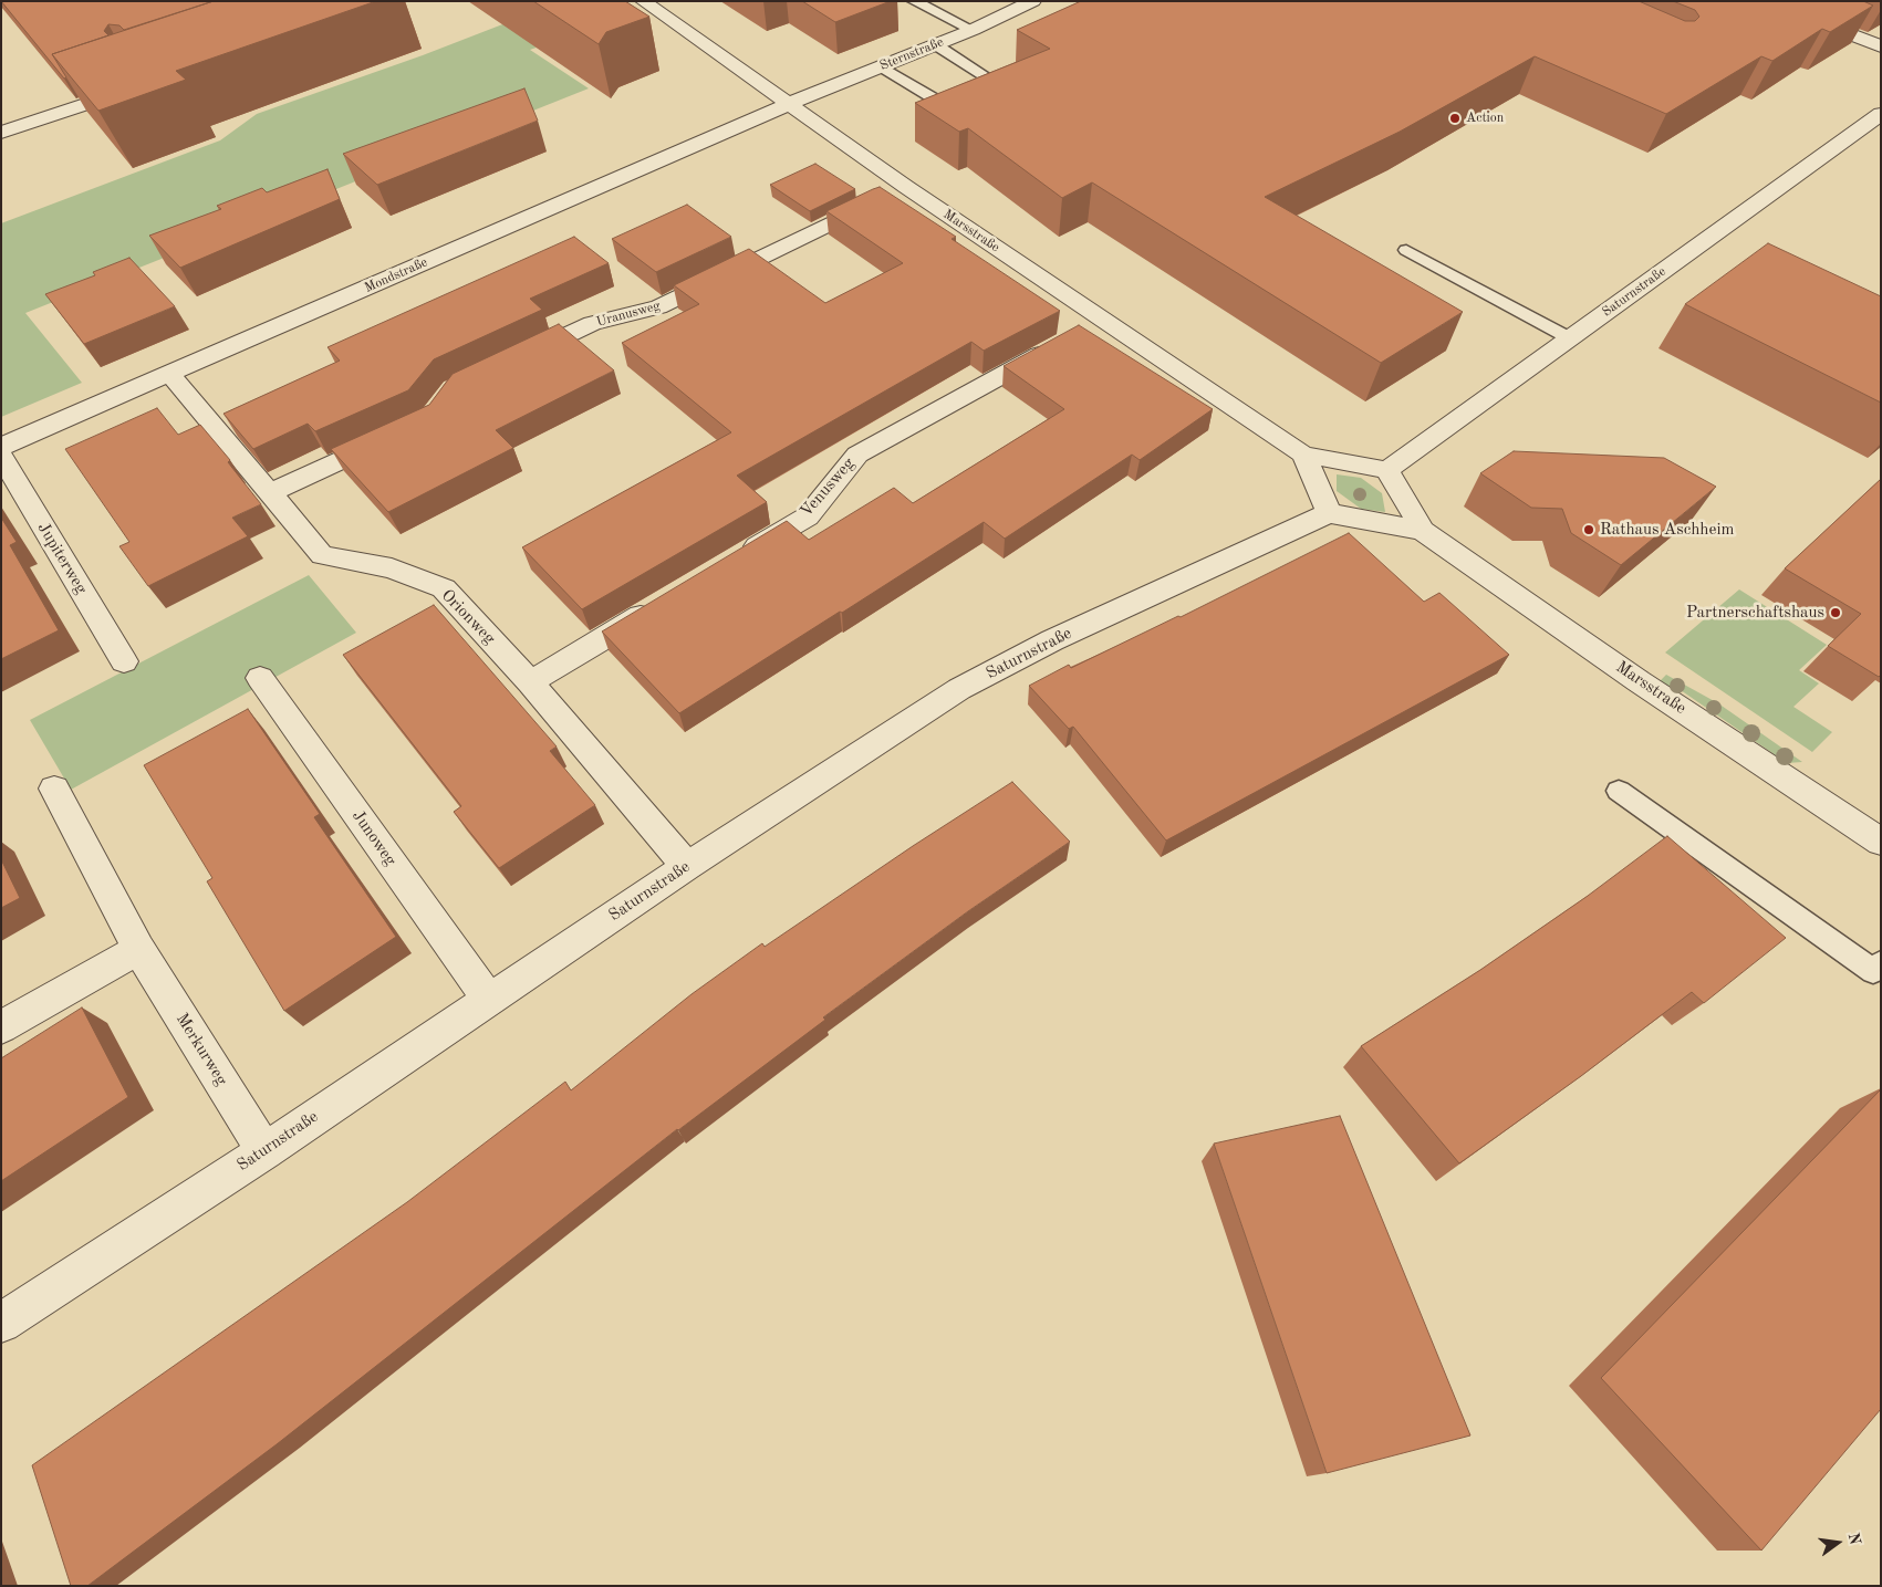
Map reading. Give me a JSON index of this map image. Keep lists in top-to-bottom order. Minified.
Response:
{"streets":{"street":["Sternstraße","Marsstraße","Mondstraße","Saturnstraße","Uranusweg","Venusweg","Jupiterweg","Orionweg","Junoweg","Merkurweg"]},"crossings":[["Sternstraße","Marsstraße"],["Sternstraße","Mondstraße"],["Marsstraße","Mondstraße"],["Marsstraße","Saturnstraße"],["Marsstraße","Uranusweg"],["Marsstraße","Venusweg"],["Mondstraße","Orionweg"],["Saturnstraße","Orionweg"],["Saturnstraße","Junoweg"],["Saturnstraße","Merkurweg"]],"places":["Action","Rathaus Aschheim","Partnerschaftshaus"],"north":"right"}
